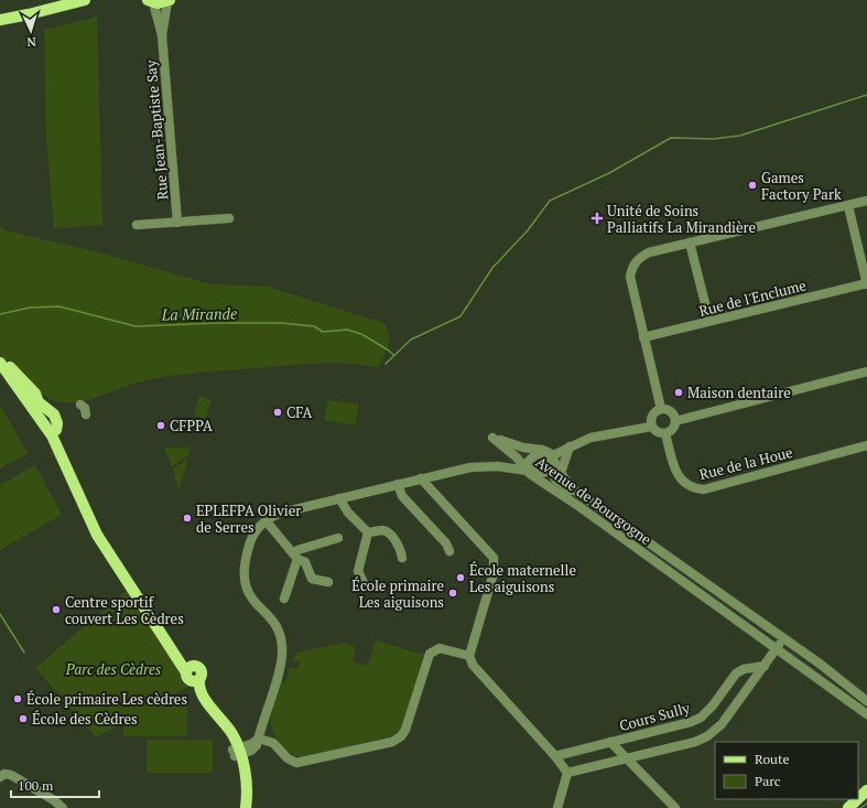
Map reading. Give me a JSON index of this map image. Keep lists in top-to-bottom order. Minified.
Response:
{"streets":{"street":["Rue Jean-Baptiste Say","Rue de l'Enclume","Rue de la Houe","Avenue de Bourgogne","Cours Sully"]},"water":["La Mirande"],"parks":["Parc des Cèdres"],"places":{"other":["Games Factory Park","Maison dentaire","CFA","CFPPA","EPLEFPA Olivier de Serres","École maternelle Les aiguisons","École primaire Les aiguisons","Centre sportif couvert Les Cèdres","École primaire Les cèdres","École des Cèdres"],"health":["Unité de Soins Palliatifs La Mirandière"]},"legend":["Route","Parc"],"scale_bar":"100 m","north":"bottom"}
